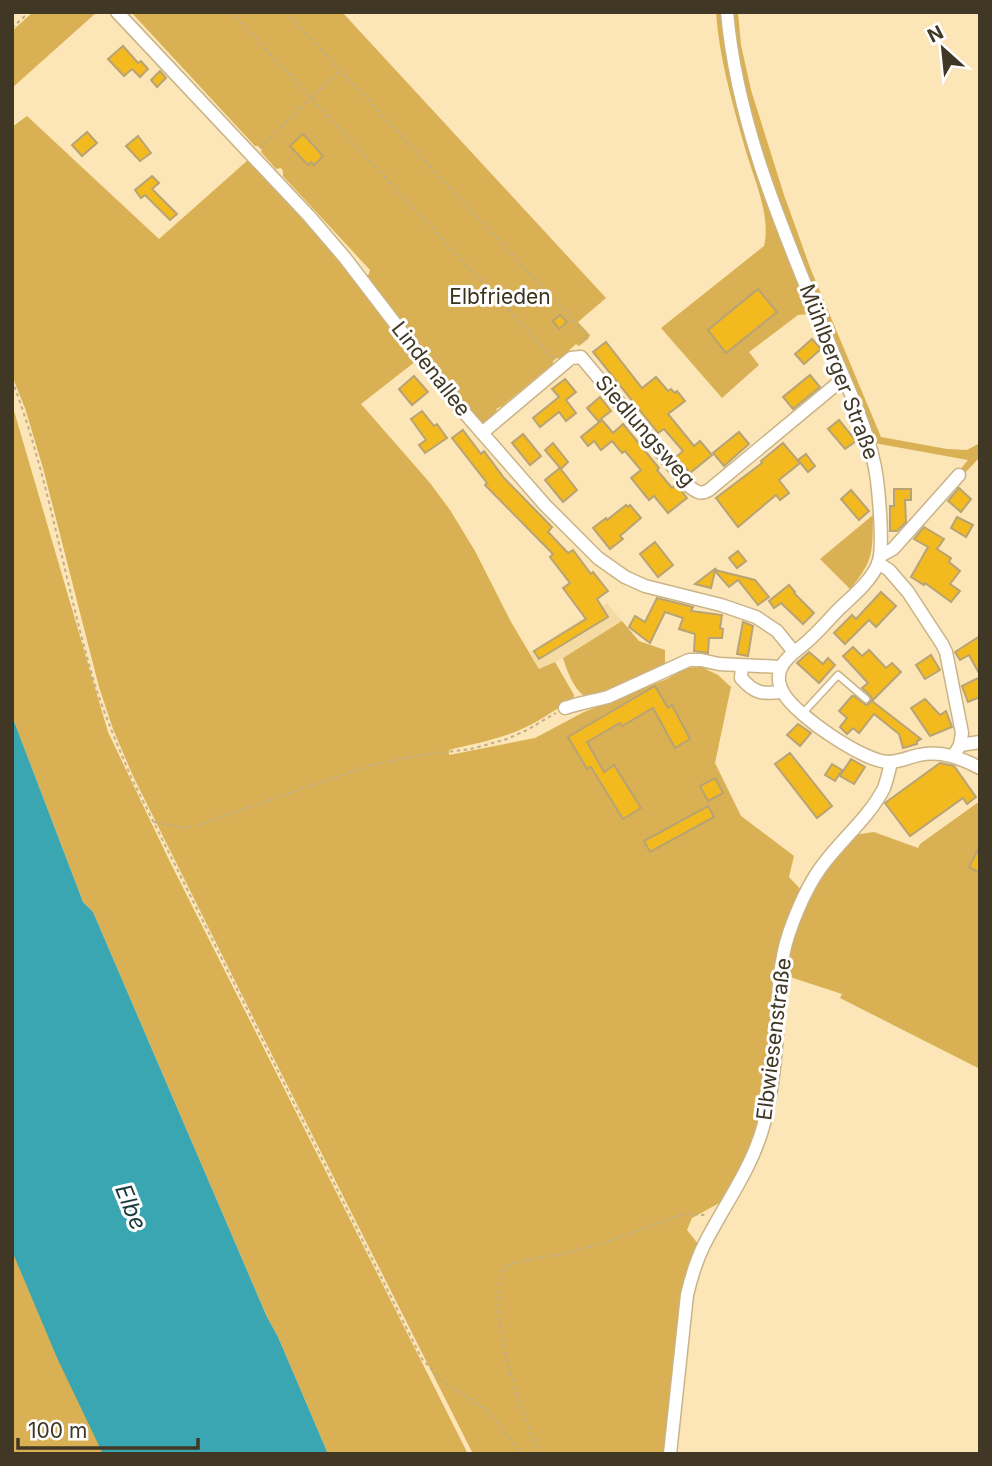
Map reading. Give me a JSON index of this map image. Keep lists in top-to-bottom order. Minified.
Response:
{"streets":{"street":["Lindenallee","Mühlberger Straße","Siedlungsweg","Elbwiesenstraße"]},"crossings":[["Mühlberger Straße","Siedlungsweg"]],"water":["Elbe"],"parks":["Elbfrieden"],"scale_bar":"100 m","north":"top left"}
